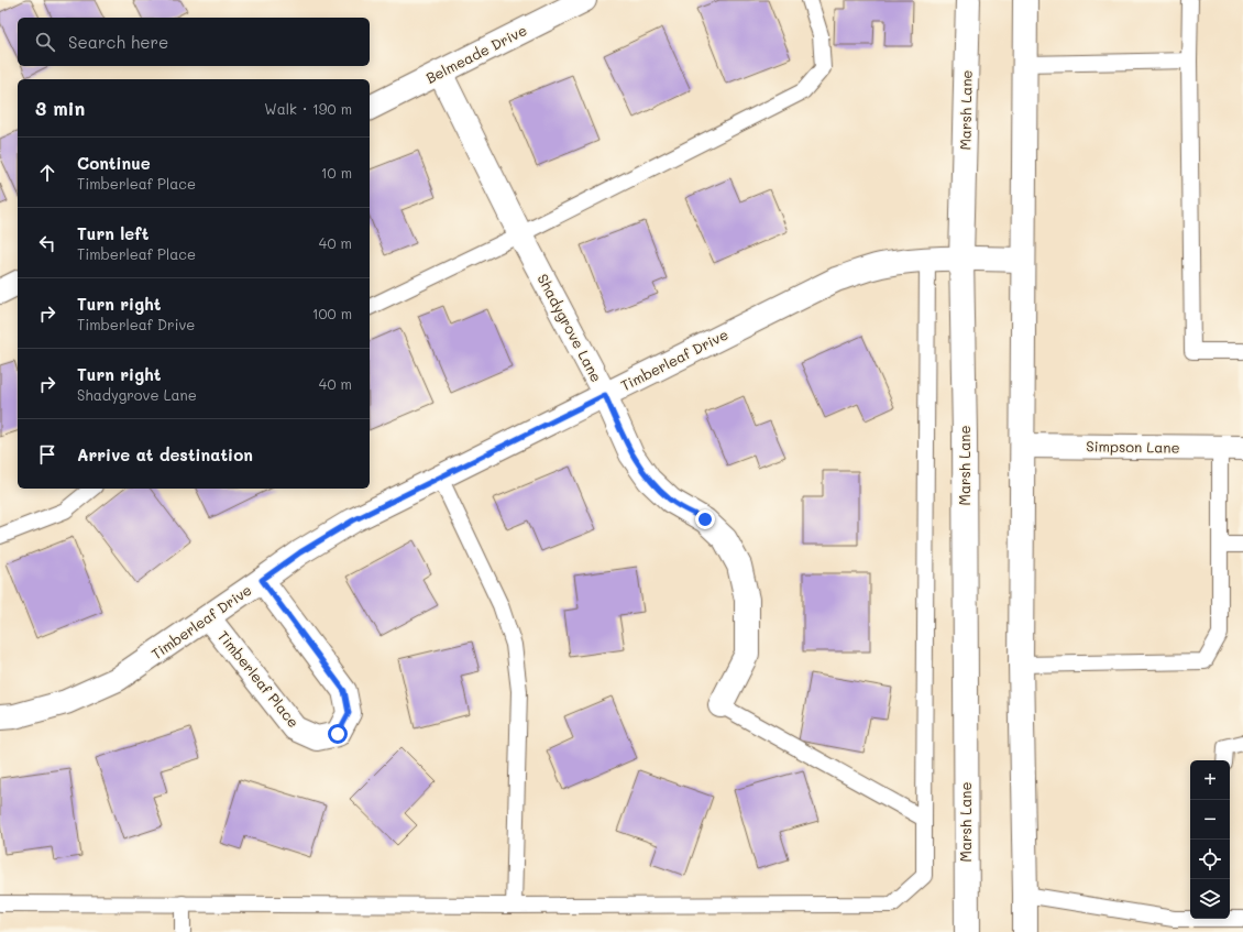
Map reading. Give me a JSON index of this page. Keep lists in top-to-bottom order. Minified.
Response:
{"streets":{"street":["Belmeade Drive","Marsh Lane","Shadygrove Lane","Timberleaf Drive","Simpson Lane","Timberleaf Place"]},"crossings":[["Belmeade Drive","Shadygrove Lane"],["Marsh Lane","Timberleaf Drive"],["Shadygrove Lane","Timberleaf Drive"],["Timberleaf Drive","Timberleaf Place"]],"page":{"search":"Search here","heading":["3 min","Walk · 190 m"],"list":[["Continue","Timberleaf Place","10 m"],["Turn left","Timberleaf Place","40 m"],["Turn right","Timberleaf Drive","100 m"],["Turn right","Shadygrove Lane","40 m"],"Arrive at destination"],"map_buttons":["+","−"]}}
